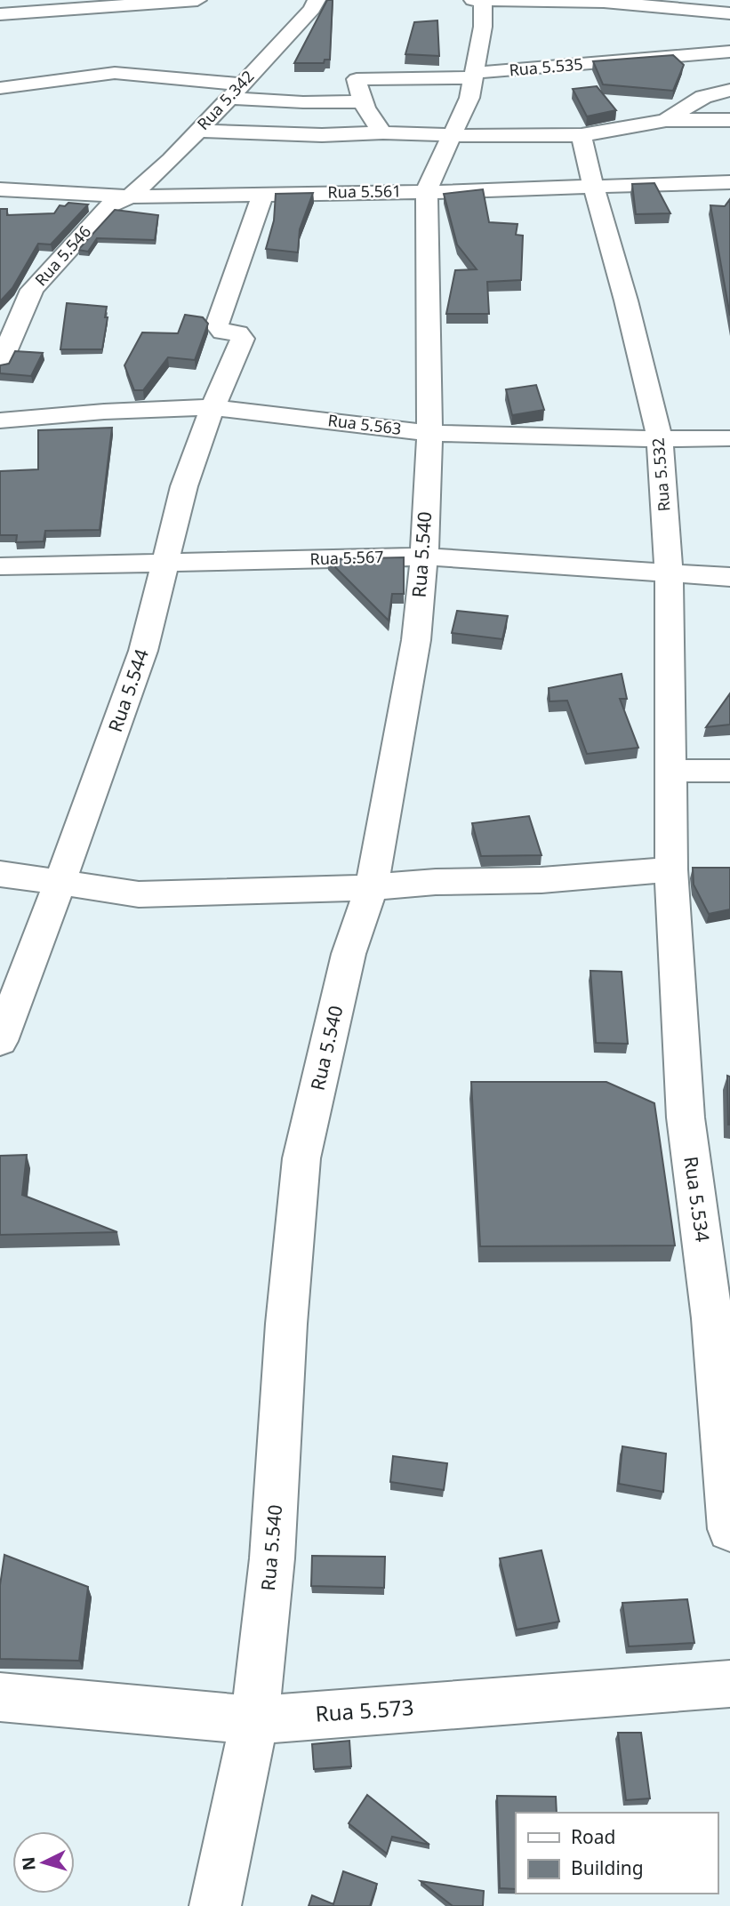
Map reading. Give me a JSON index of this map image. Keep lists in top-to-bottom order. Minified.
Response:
{"streets":{"street":["Rua 5.535","Rua 5.342","Rua 5.561","Rua 5.546","Rua 5.563","Rua 5.532","Rua 5.540","Rua 5.567","Rua 5.544","Rua 5.534","Rua 5.573"]},"crossings":[["Rua 5.342","Rua 5.561"],["Rua 5.342","Rua 5.546"],["Rua 5.561","Rua 5.546"],["Rua 5.561","Rua 5.532"],["Rua 5.561","Rua 5.540"],["Rua 5.561","Rua 5.544"],["Rua 5.563","Rua 5.532"],["Rua 5.563","Rua 5.540"],["Rua 5.563","Rua 5.544"],["Rua 5.532","Rua 5.567"],["Rua 5.532","Rua 5.534"],["Rua 5.540","Rua 5.567"],["Rua 5.540","Rua 5.573"],["Rua 5.567","Rua 5.544"]],"legend":["Road","Building"],"north":"left"}
